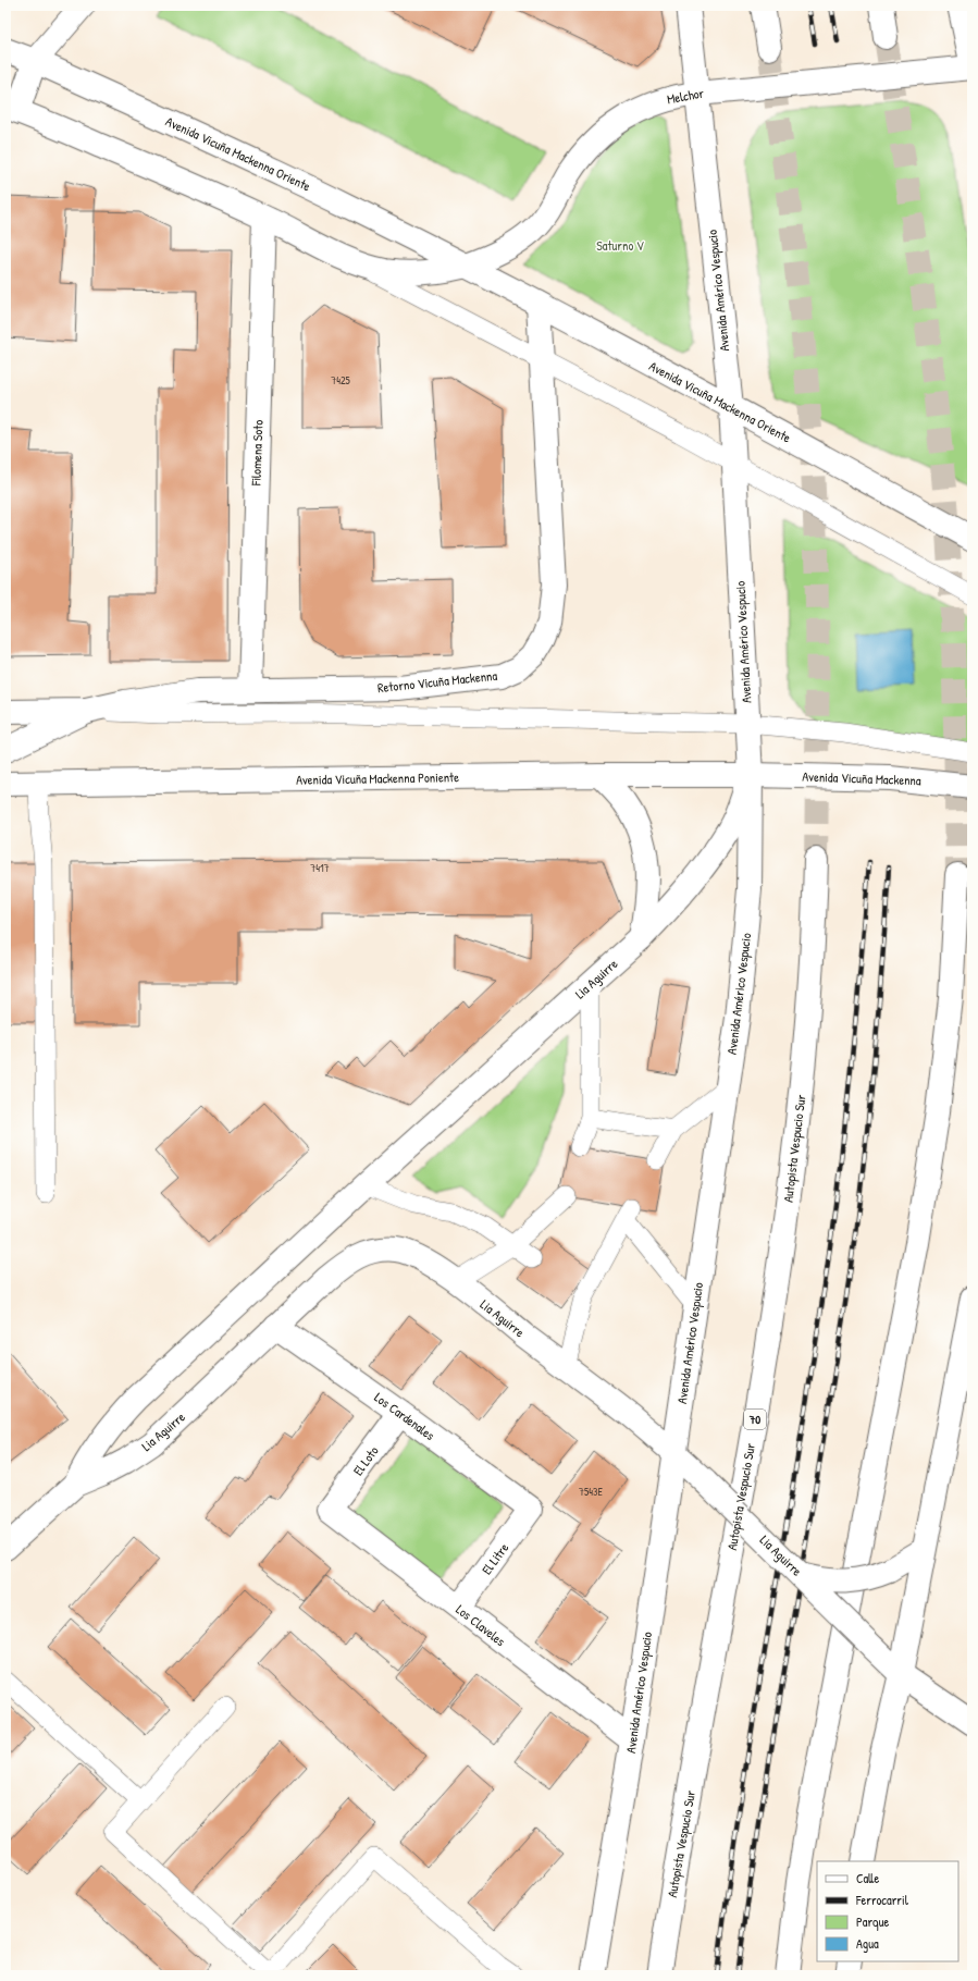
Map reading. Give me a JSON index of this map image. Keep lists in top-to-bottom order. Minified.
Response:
{"streets":{"main road":["Melchor","Avenida Vicuña Mackenna Oriente","Avenida Américo Vespucio","Filomena Soto","Retorno Vicuña Mackenna","Avenida Vicuña Mackenna Poniente","Avenida Vicuña Mackenna","Lia Aguirre","Autopista Vespucio Sur","Los Cardenales","70","El Loto","El Litre","Los Claveles"]},"crossings":[["Melchor","Avenida Vicuña Mackenna Oriente"],["Melchor","Avenida Américo Vespucio"],["Avenida Vicuña Mackenna Oriente","Avenida Américo Vespucio"],["Avenida Vicuña Mackenna Oriente","Retorno Vicuña Mackenna"],["Avenida Américo Vespucio","Avenida Vicuña Mackenna Poniente"],["Avenida Américo Vespucio","Avenida Vicuña Mackenna"],["Avenida Américo Vespucio","Lia Aguirre"],["Avenida Américo Vespucio","Los Claveles"],["Filomena Soto","Retorno Vicuña Mackenna"],["Avenida Vicuña Mackenna Poniente","Avenida Vicuña Mackenna"],["Avenida Vicuña Mackenna Poniente","Lia Aguirre"],["Avenida Vicuña Mackenna","Lia Aguirre"],["Lia Aguirre","Los Cardenales"],["Los Cardenales","El Loto"],["Los Cardenales","El Litre"],["El Loto","Los Claveles"],["El Litre","Los Claveles"]],"parks":["Saturno V"],"house_numbers":["7425","7417","7543E"],"legend":["Calle","Ferrocarril","Parque","Agua"]}
